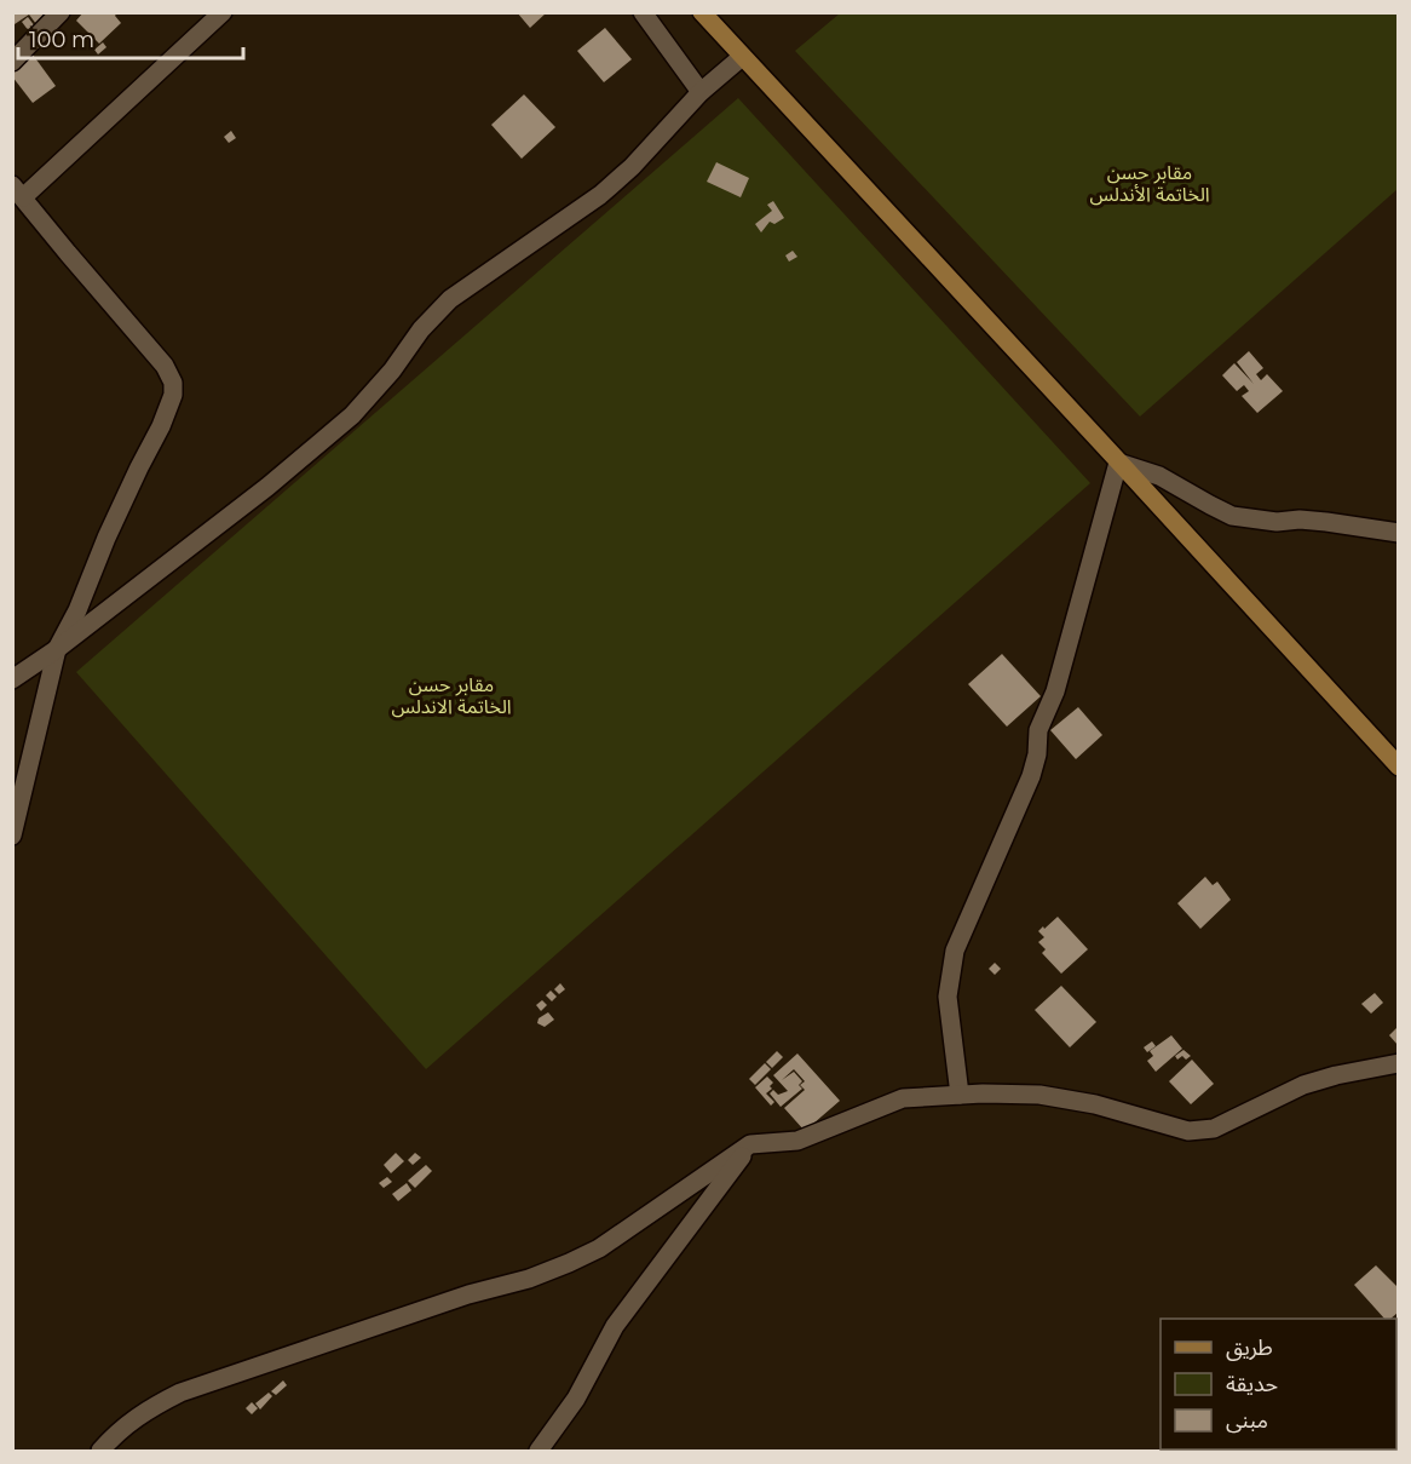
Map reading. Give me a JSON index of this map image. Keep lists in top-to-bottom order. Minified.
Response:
{"parks":["مقابر حسن الخاتمة الأندلس","مقابر حسن الخاتمة الاندلس"],"legend":["طريق","حديقة","مبنى"],"scale_bar":"100 m"}
